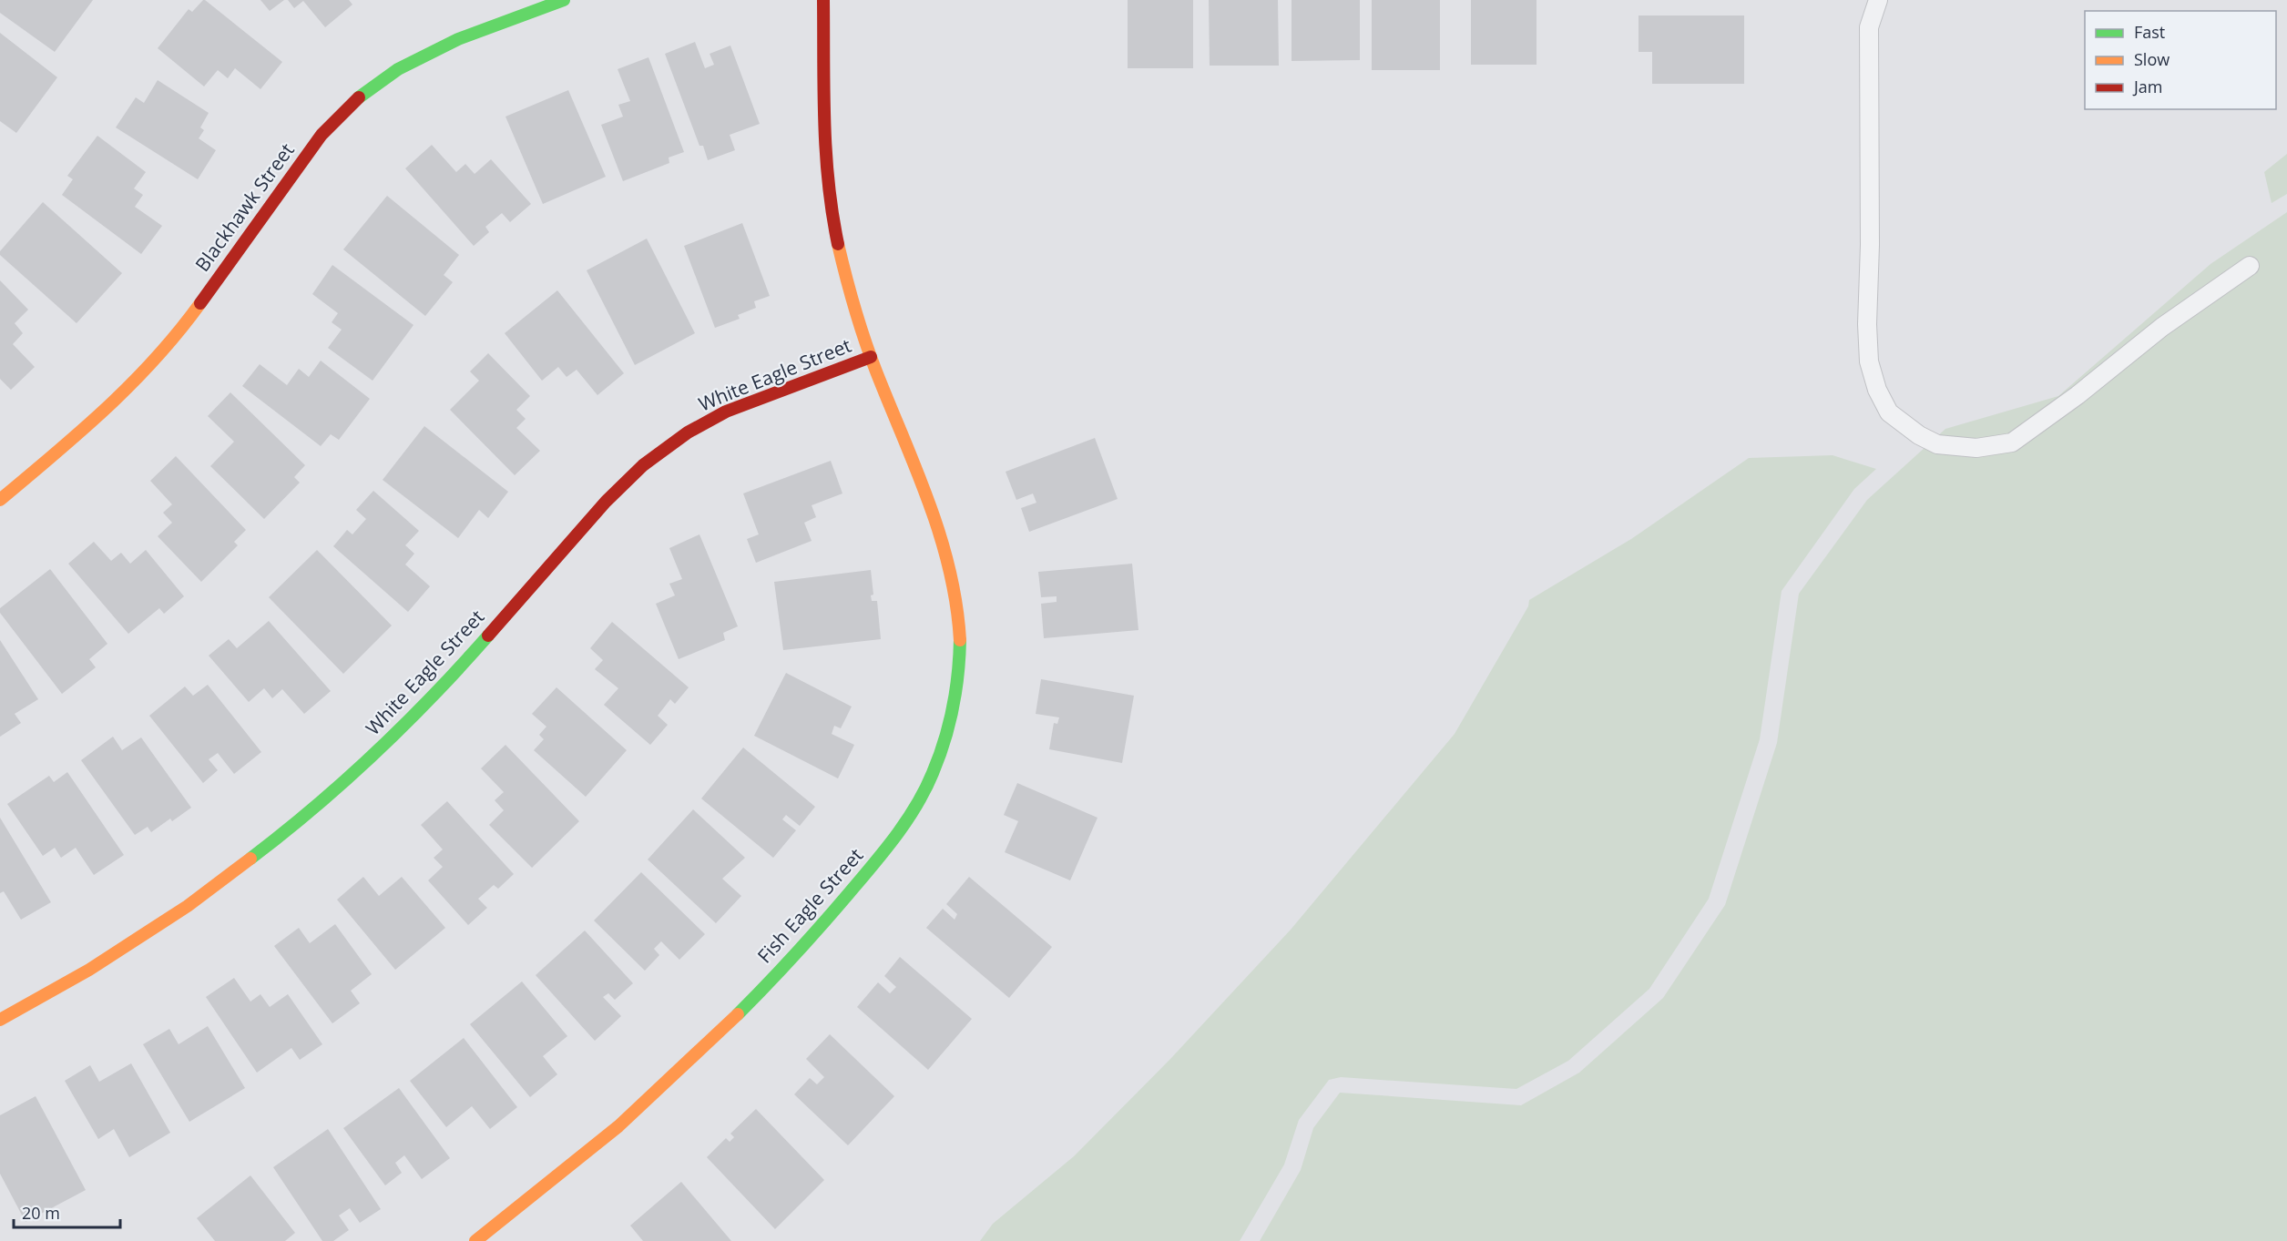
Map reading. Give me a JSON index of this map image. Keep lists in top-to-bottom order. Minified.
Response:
{"streets":{"street":["Blackhawk Street","White Eagle Street","Fish Eagle Street"]},"crossings":[["White Eagle Street","Fish Eagle Street"]],"legend":["Fast","Slow","Jam"],"scale_bar":"20 m"}
